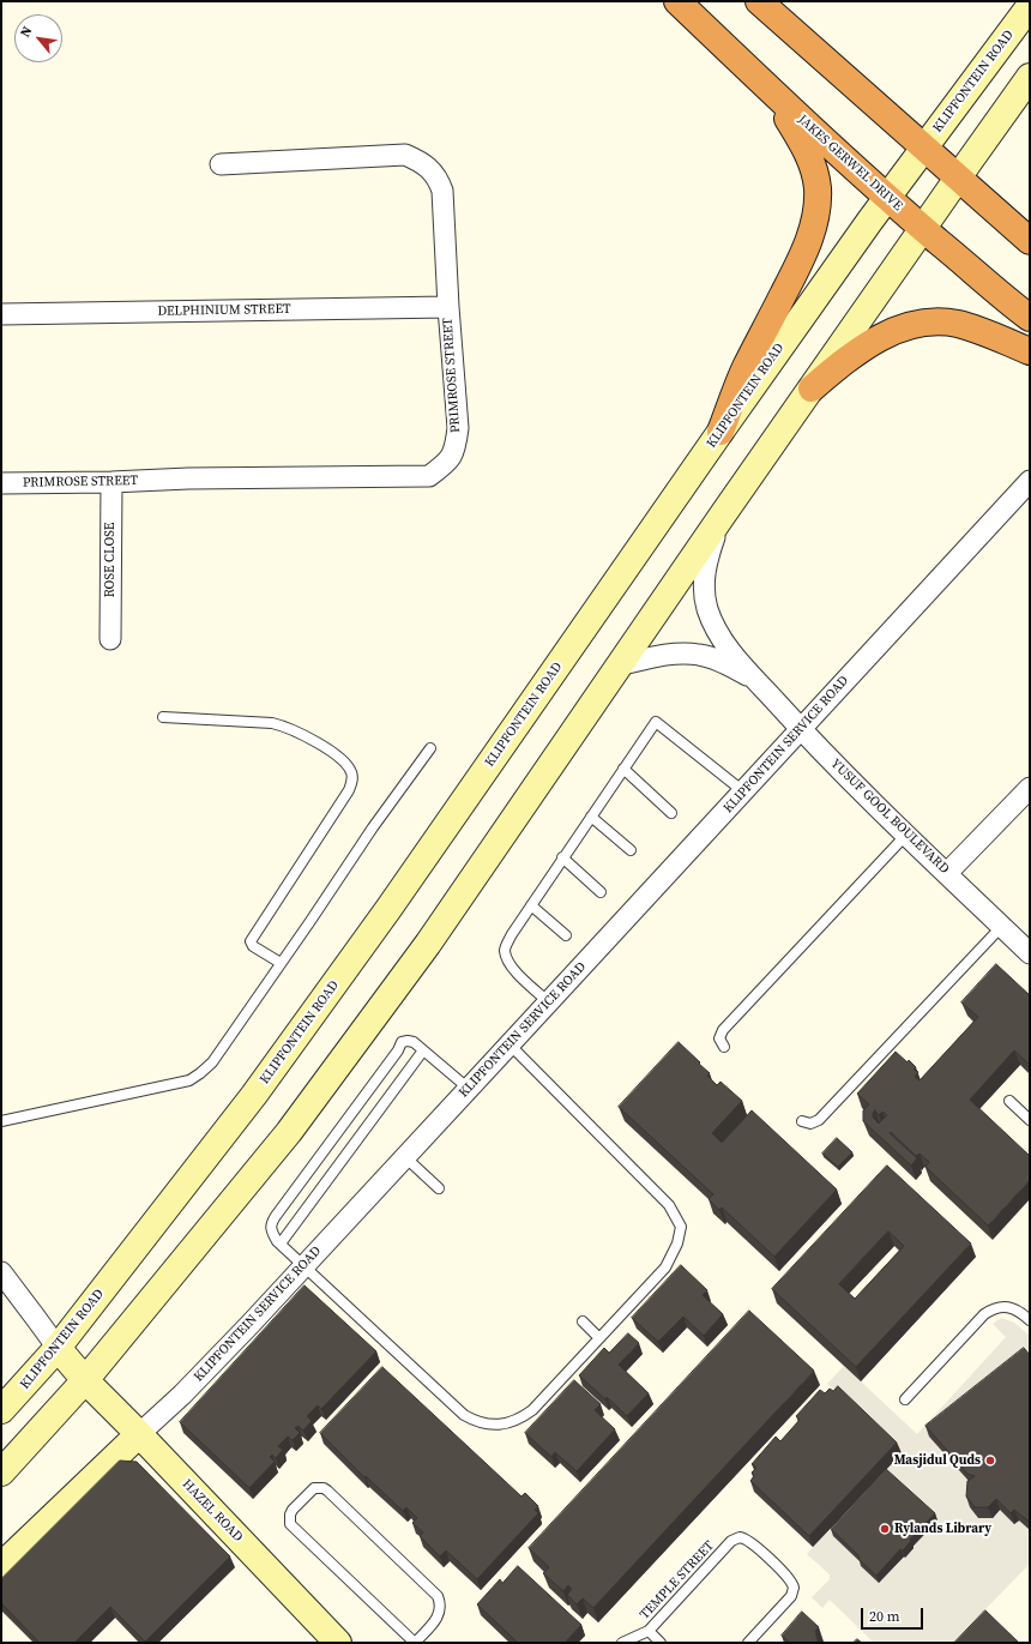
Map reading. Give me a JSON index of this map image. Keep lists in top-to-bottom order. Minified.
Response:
{"streets":{"highway":["JAKES GERWEL DRIVE"],"main road":["KLIPFONTEIN ROAD","KLIPFONTEIN SERVICE ROAD","HAZEL ROAD"],"street":["DELPHINIUM STREET","PRIMROSE STREET","ROSE CLOSE","YUSUF GOOL BOULEVARD"],"lane":["TEMPLE STREET"]},"crossings":[["KLIPFONTEIN ROAD","JAKES GERWEL DRIVE"],["KLIPFONTEIN ROAD","HAZEL ROAD"],["DELPHINIUM STREET","PRIMROSE STREET"],["PRIMROSE STREET","ROSE CLOSE"],["KLIPFONTEIN SERVICE ROAD","YUSUF GOOL BOULEVARD"],["KLIPFONTEIN SERVICE ROAD","HAZEL ROAD"]],"places":["Masjidul Quds","Rylands Library"],"scale_bar":"20 m","north":"top left"}
